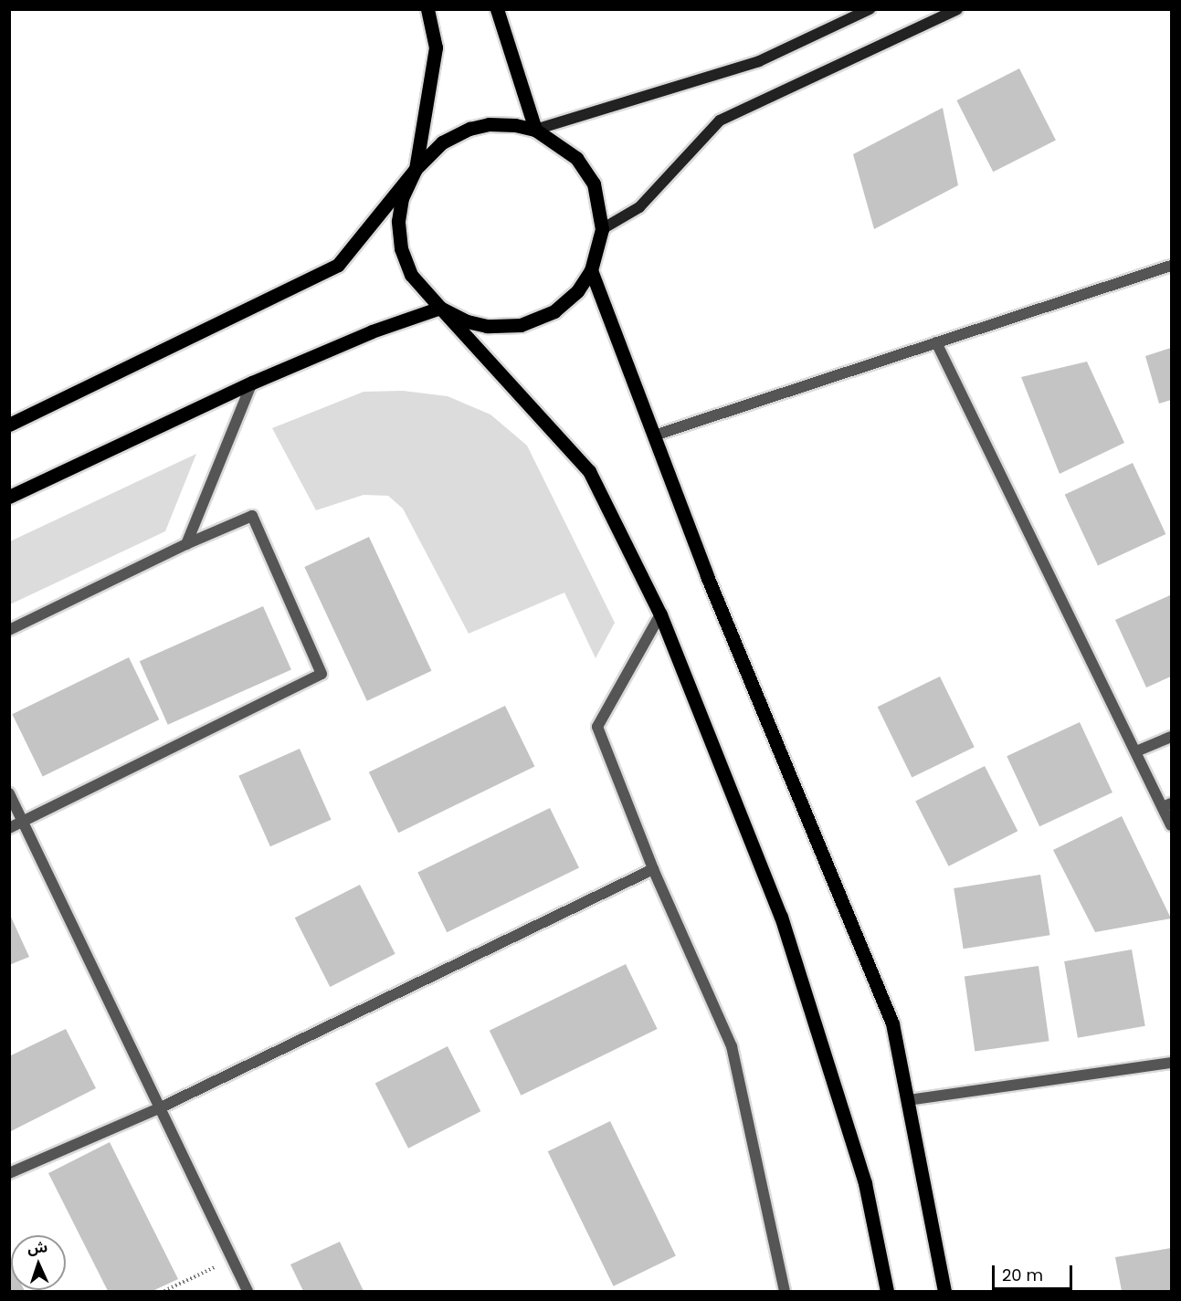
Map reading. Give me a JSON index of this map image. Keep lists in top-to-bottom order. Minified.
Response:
{"scale_bar":"20 m","north":"top"}
